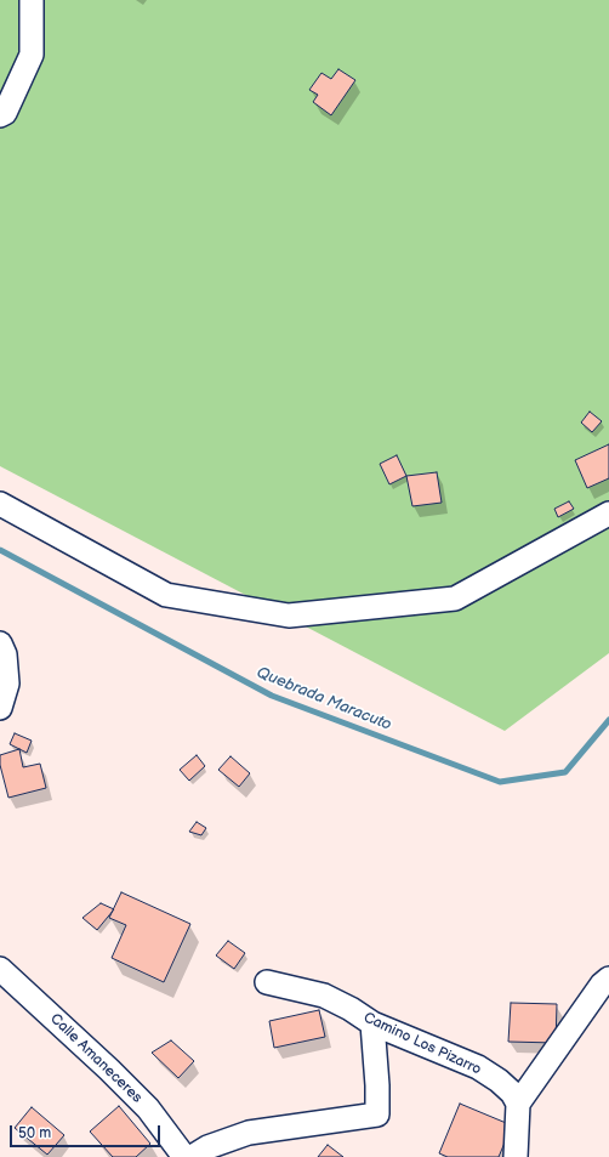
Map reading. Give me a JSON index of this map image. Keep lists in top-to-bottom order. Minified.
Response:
{"streets":{"street":["Camino Los Pizarro","Calle Amaneceres"]},"water":["Quebrada Maracuto"],"scale_bar":"50 m"}
